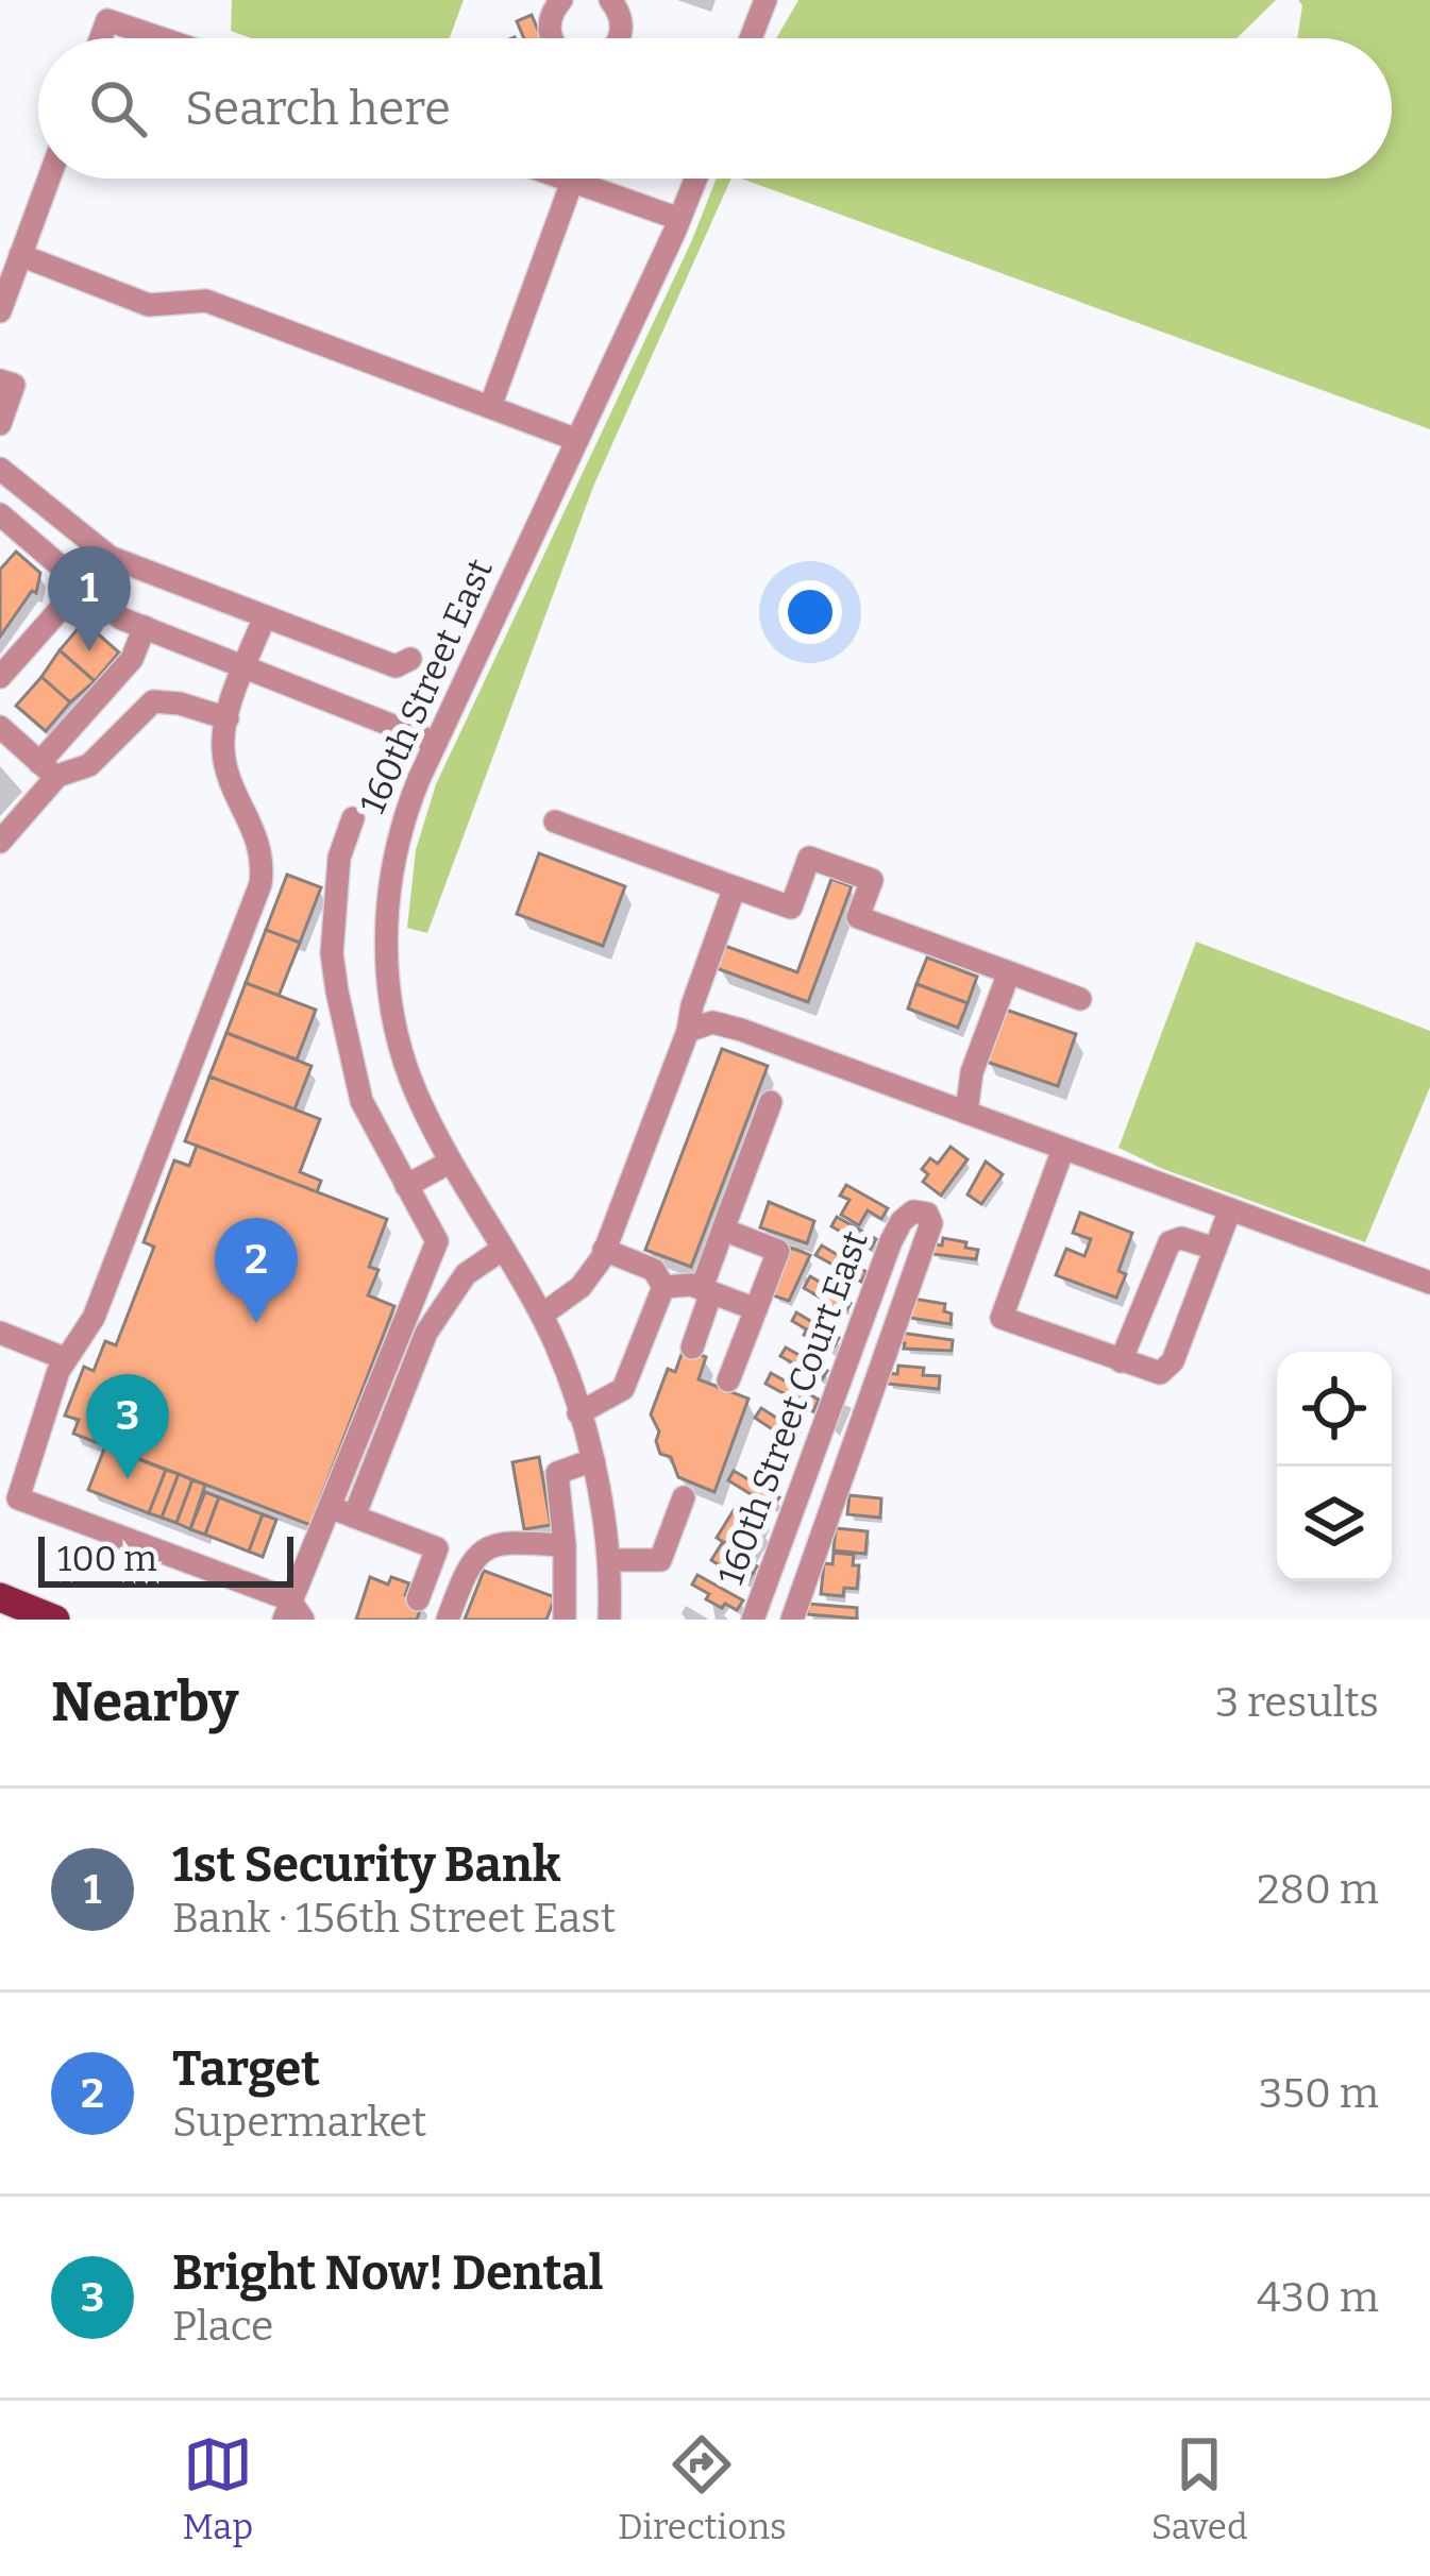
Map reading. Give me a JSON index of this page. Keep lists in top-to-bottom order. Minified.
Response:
{"streets":{"street":["160th Street East","160th Street Court East"]},"scale_bar":"100 m","page":{"search":"Search here","pins":["1","2","3"],"scale":"100 m","heading":["Nearby","3 results"],"list":[{"mark":"1","name":"1st Security Bank","note":"Bank · 156th Street East","value":"280 m"},{"mark":"2","name":"Target","note":"Supermarket","value":"350 m"},{"mark":"3","name":"Bright Now! Dental","note":"Place","value":"430 m"}],"nav":["Map","Directions","Saved"]}}
